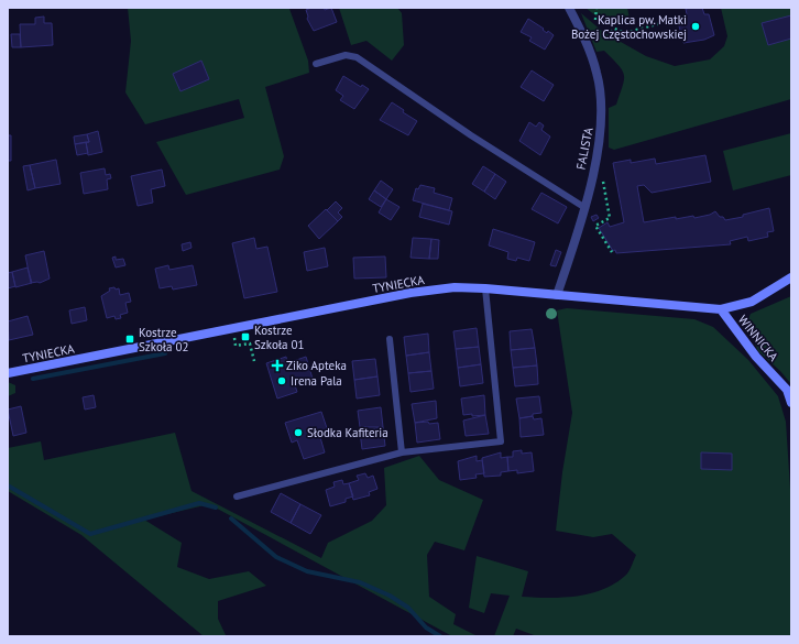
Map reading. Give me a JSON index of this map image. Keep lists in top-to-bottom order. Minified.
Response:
{"streets":{"street":["FALISTA","TYNIECKA","WINNICKA"]},"crossings":[["FALISTA","TYNIECKA"],["TYNIECKA","WINNICKA"]],"places":{"other":["Kaplica pw. Matki Bożej Częstochowskiej","Irena Pala","Słodka Kafiteria"],"transit":["Kostrze Szkoła 01","Kostrze Szkoła 02"],"health":["Ziko Apteka"]}}
